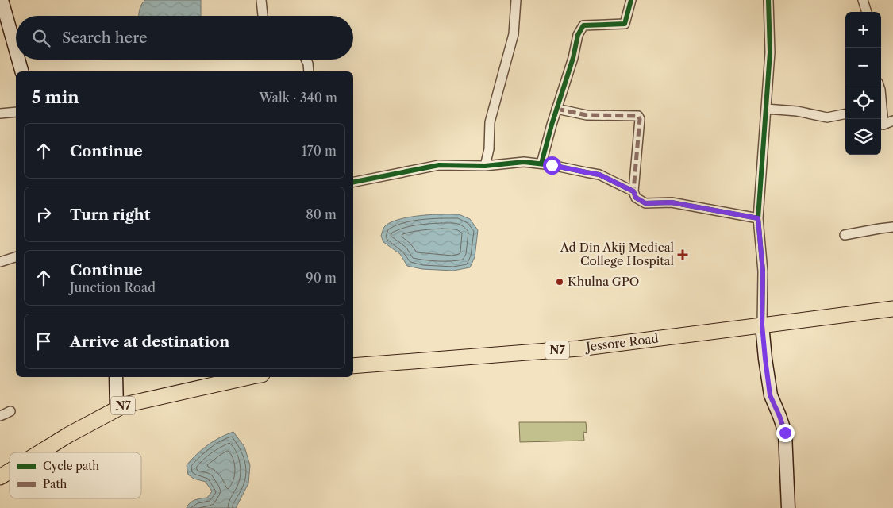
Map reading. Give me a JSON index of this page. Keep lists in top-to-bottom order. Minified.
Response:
{"streets":{"highway":["Jessore Road","N7"]},"places":{"health":["Ad Din Akij Medical College Hospital"],"other":["Khulna GPO"]},"legend":["Cycle path","Path"],"page":{"map_buttons":["+","−"],"search":"Search here","heading":["5 min","Walk · 340 m"],"list":[["Continue","170 m"],["Turn right","80 m"],["Continue","Junction Road","90 m"],"Arrive at destination"]}}
